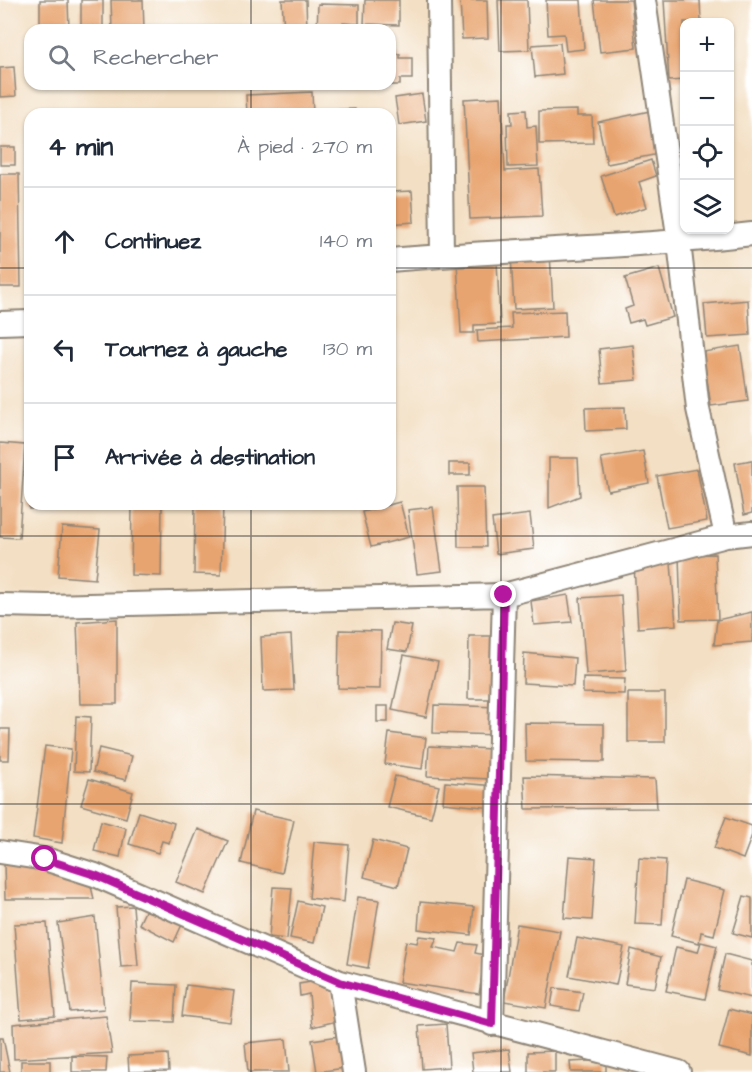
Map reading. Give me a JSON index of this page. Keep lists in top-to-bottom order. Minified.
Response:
{"page":{"map_buttons":["+","−"],"search":"Rechercher","heading":["4 min","À pied · 270 m"],"list":[["Continuez","140 m"],["Tournez à gauche","130 m"],"Arrivée à destination"]}}
